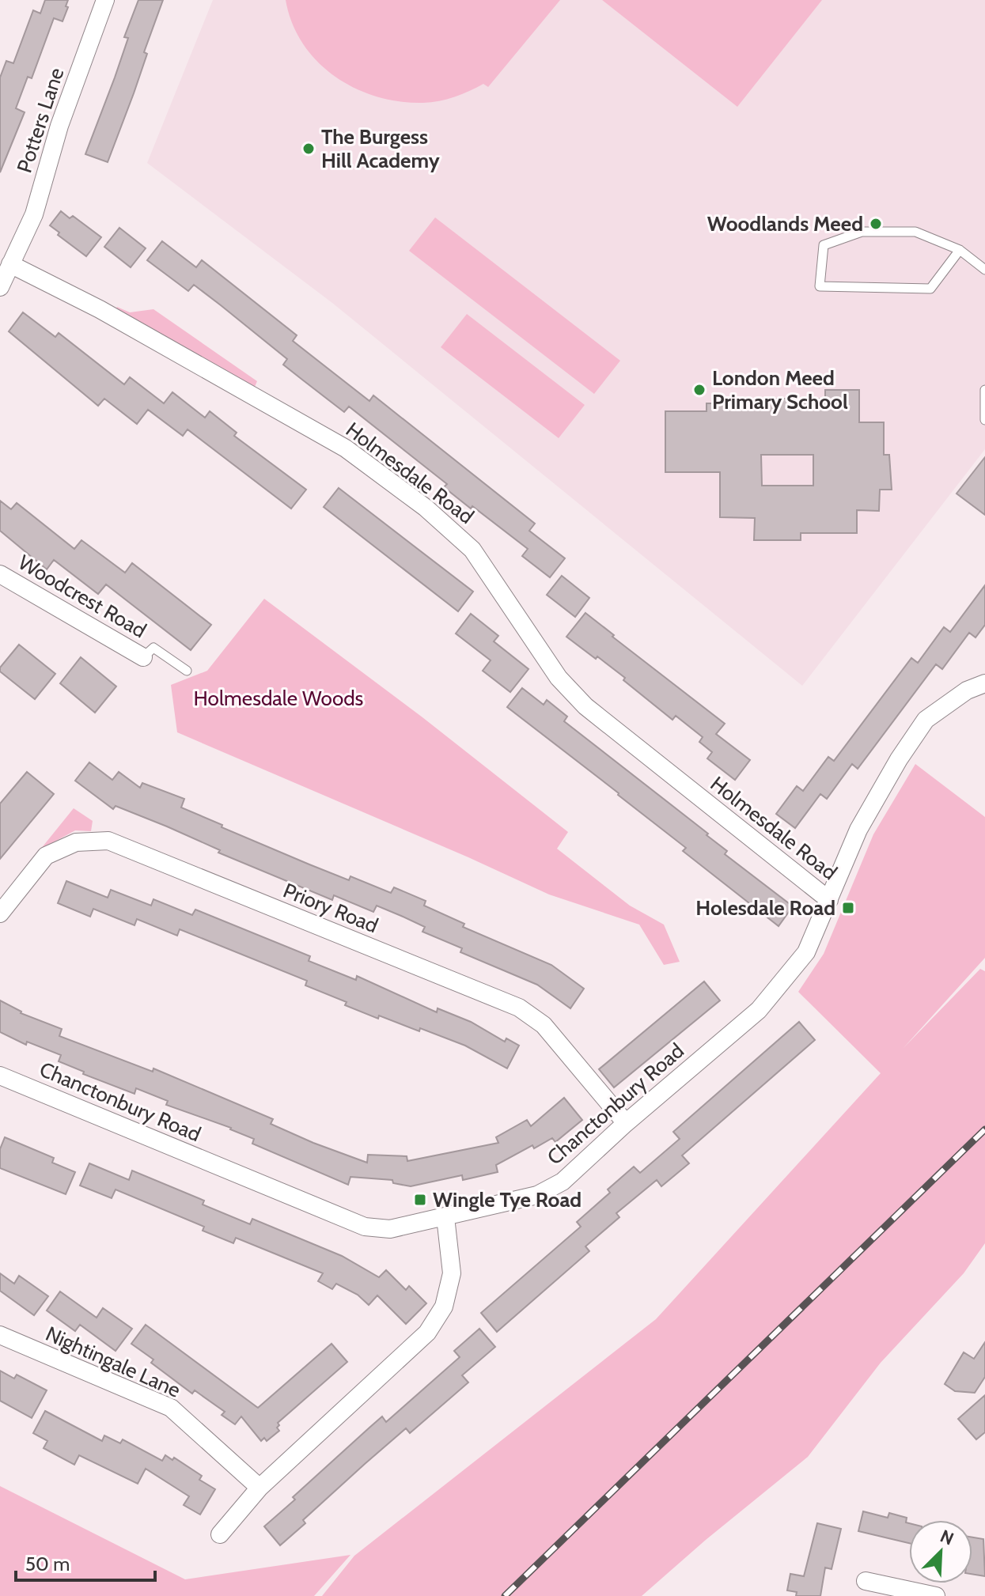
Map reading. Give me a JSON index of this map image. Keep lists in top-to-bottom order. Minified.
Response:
{"streets":{"street":["Potters Lane","Holmesdale Road","Woodcrest Road","Priory Road","Chanctonbury Road","Nightingale Lane"]},"crossings":[["Potters Lane","Holmesdale Road"],["Holmesdale Road","Chanctonbury Road"],["Priory Road","Chanctonbury Road"]],"parks":["Holmesdale Woods"],"places":{"other":["The Burgess Hill Academy","Woodlands Meed","London Meed Primary School"],"transit":["Holesdale Road","Wingle Tye Road"]},"scale_bar":"50 m","north":"top right"}
